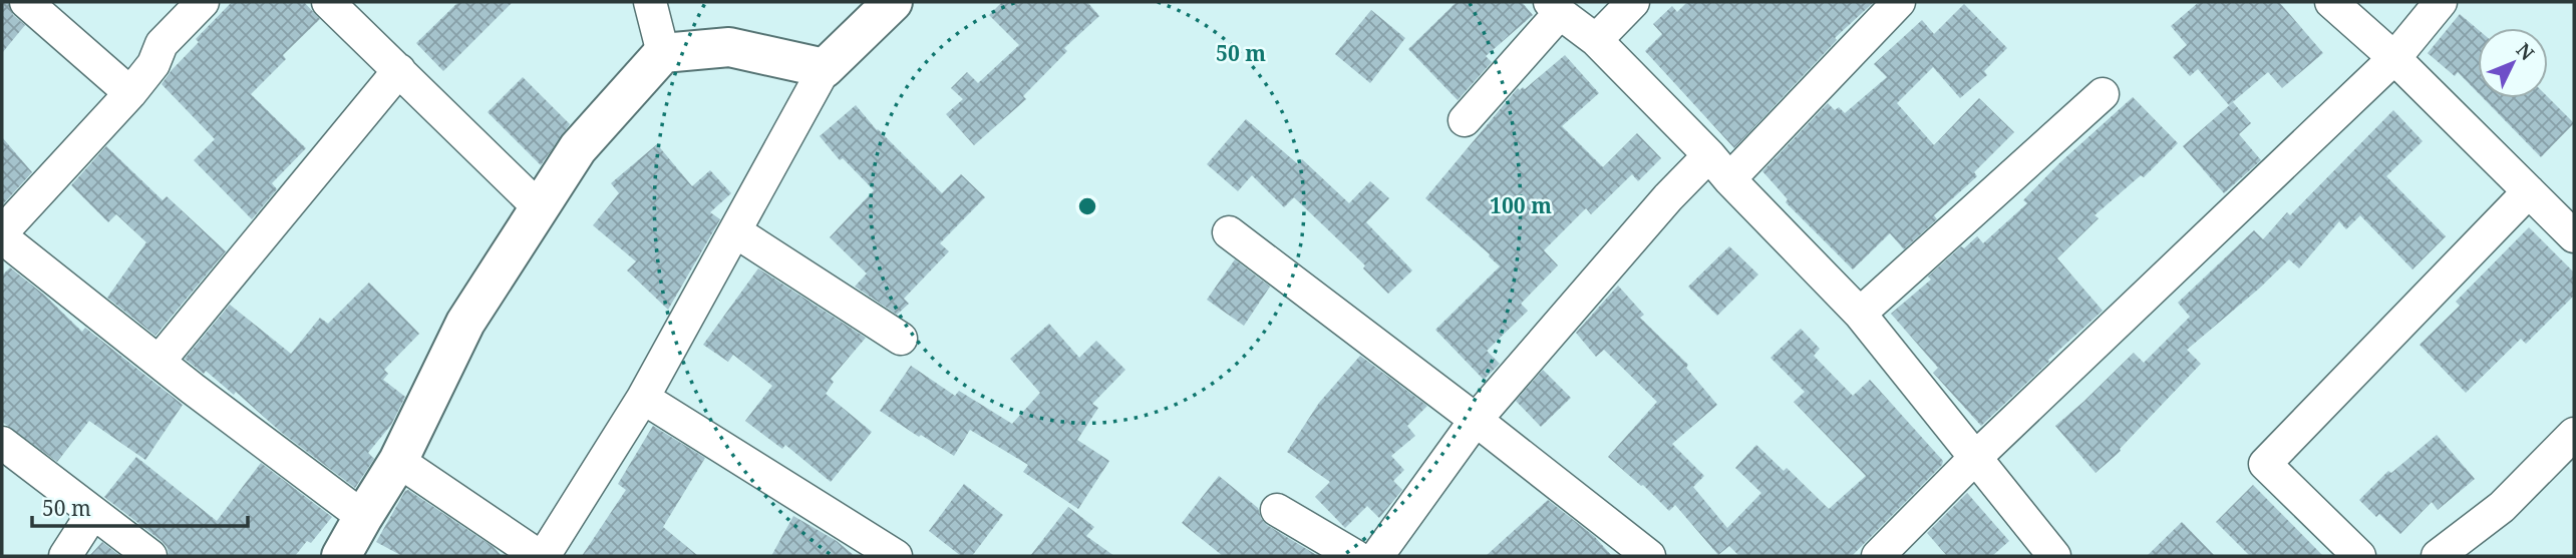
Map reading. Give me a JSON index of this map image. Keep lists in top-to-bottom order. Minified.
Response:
{"scale_bar":"50 m","north":"top right","rings":["50 m","100 m"]}
